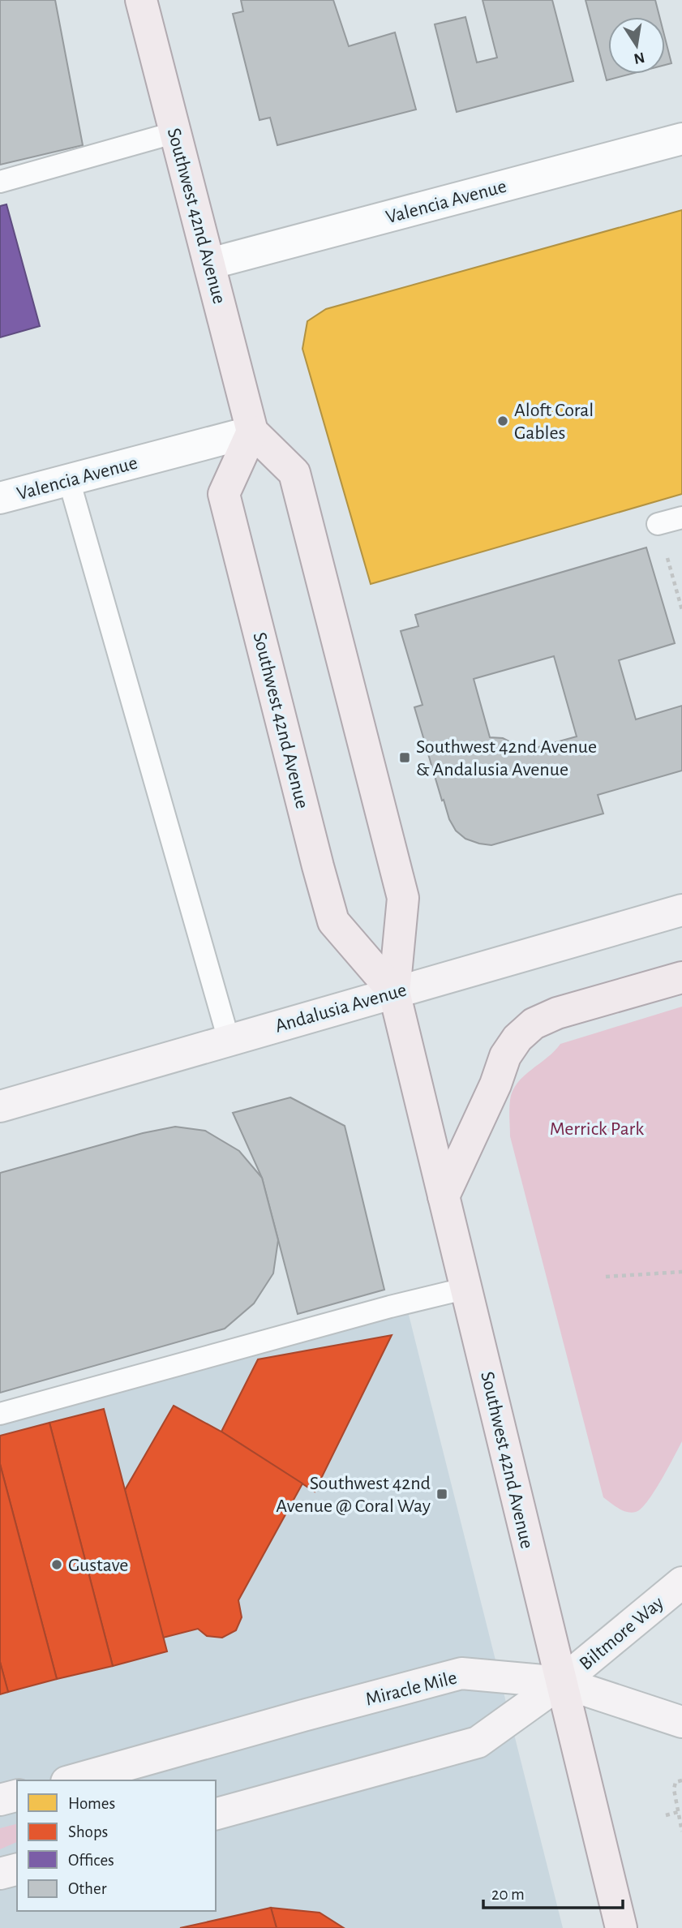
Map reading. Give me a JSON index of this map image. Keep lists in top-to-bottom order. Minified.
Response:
{"streets":{"main road":["Southwest 42nd Avenue"],"street":["Valencia Avenue","Andalusia Avenue","Biltmore Way","Miracle Mile"]},"crossings":[["Valencia Avenue","Southwest 42nd Avenue"],["Southwest 42nd Avenue","Andalusia Avenue"],["Southwest 42nd Avenue","Biltmore Way"],["Southwest 42nd Avenue","Miracle Mile"],["Biltmore Way","Miracle Mile"]],"parks":["Merrick Park"],"places":{"other":["Aloft Coral Gables","Gustave"],"transit":["Southwest 42nd Avenue & Andalusia Avenue","Southwest 42nd Avenue @ Coral Way"]},"legend":["Homes","Shops","Offices","Other"],"scale_bar":"20 m","north":"bottom"}
